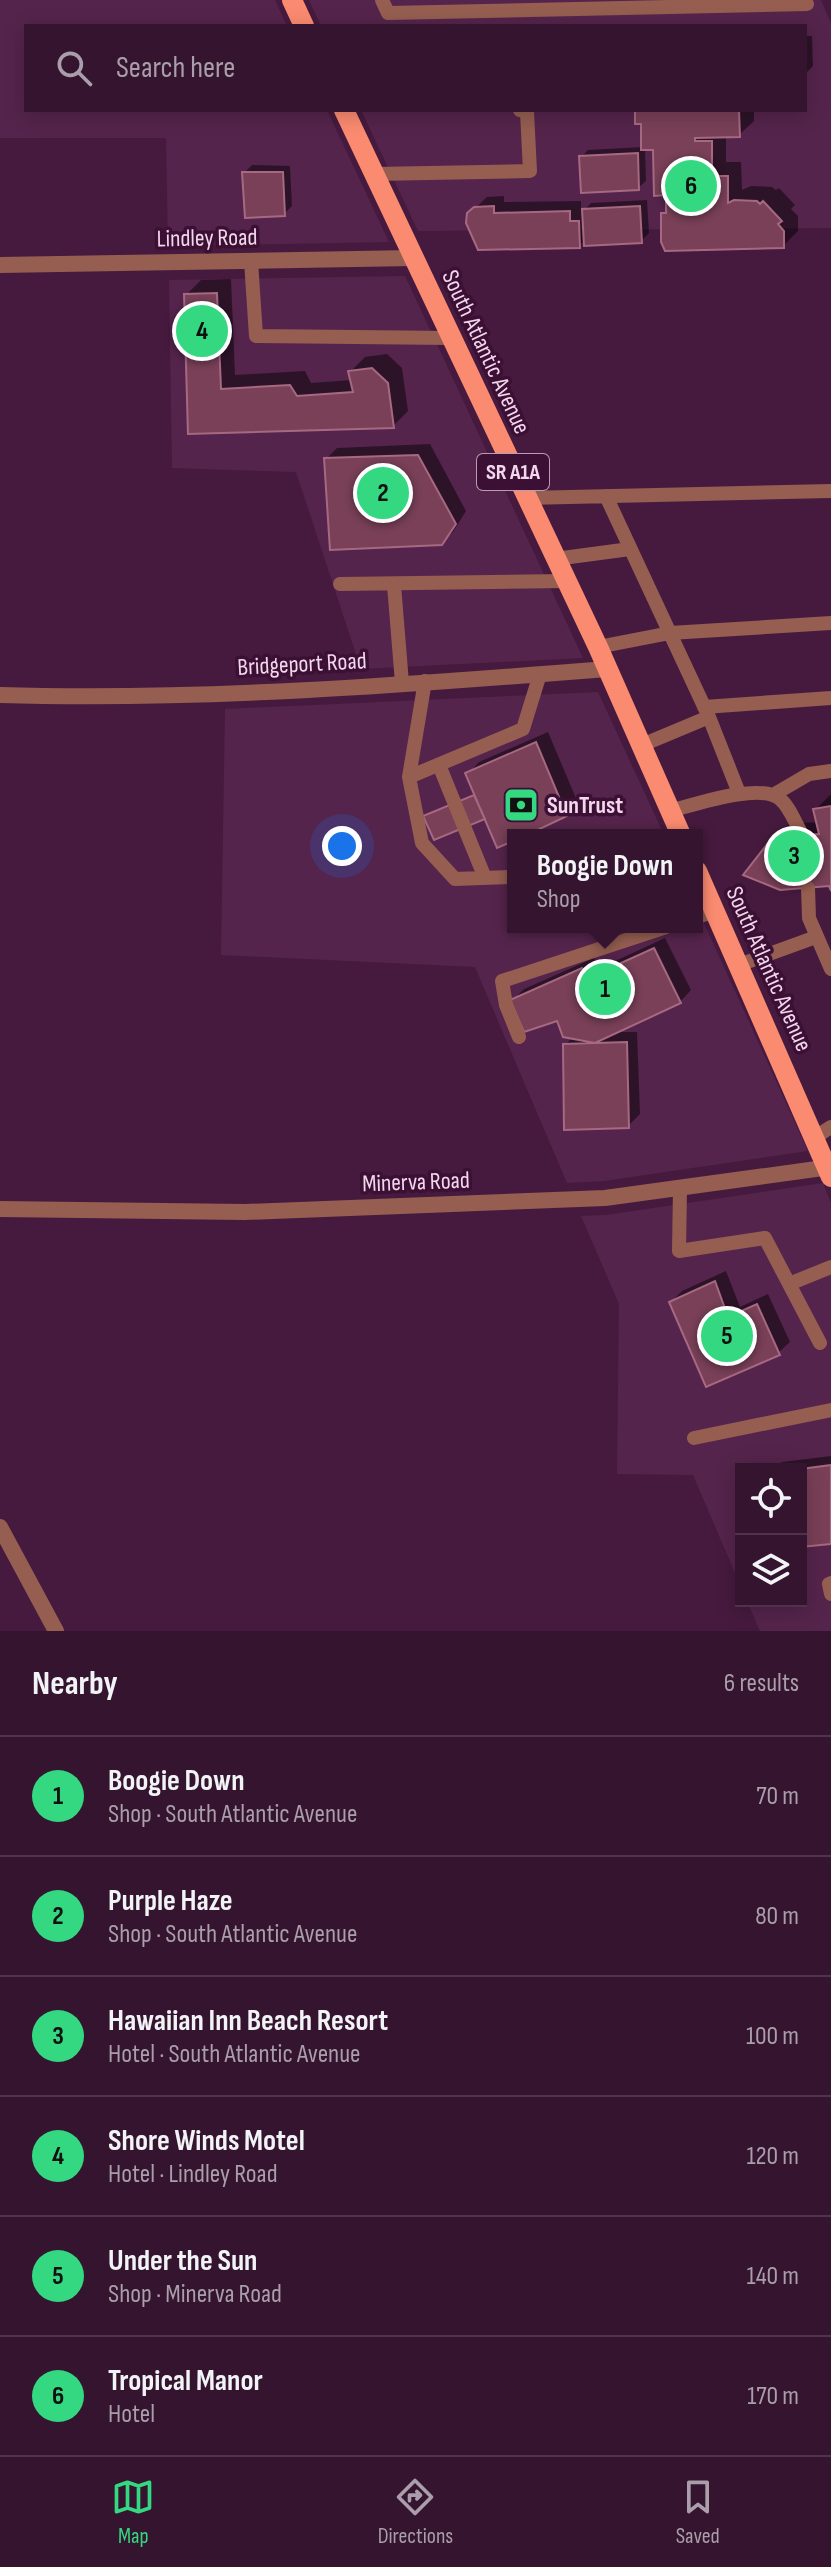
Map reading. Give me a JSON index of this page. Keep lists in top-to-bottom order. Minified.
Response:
{"streets":{"main road":["South Atlantic Avenue","SR A1A"],"street":["Lindley Road","Bridgeport Road","Minerva Road"]},"crossings":[["Lindley Road","South Atlantic Avenue"],["South Atlantic Avenue","Bridgeport Road"],["South Atlantic Avenue","Minerva Road"]],"places":{"bank":["SunTrust"]},"page":{"search":"Search here","pins":["6","4","2","3","1","5"],"popup":["Boogie Down","Shop"],"heading":["Nearby","6 results"],"list":[{"mark":"1","name":"Boogie Down","note":"Shop · South Atlantic Avenue","value":"70 m"},{"mark":"2","name":"Purple Haze","note":"Shop · South Atlantic Avenue","value":"80 m"},{"mark":"3","name":"Hawaiian Inn Beach Resort","note":"Hotel · South Atlantic Avenue","value":"100 m"},{"mark":"4","name":"Shore Winds Motel","note":"Hotel · Lindley Road","value":"120 m"},{"mark":"5","name":"Under the Sun","note":"Shop · Minerva Road","value":"140 m"},{"mark":"6","name":"Tropical Manor","note":"Hotel","value":"170 m"}],"nav":["Map","Directions","Saved"]}}
